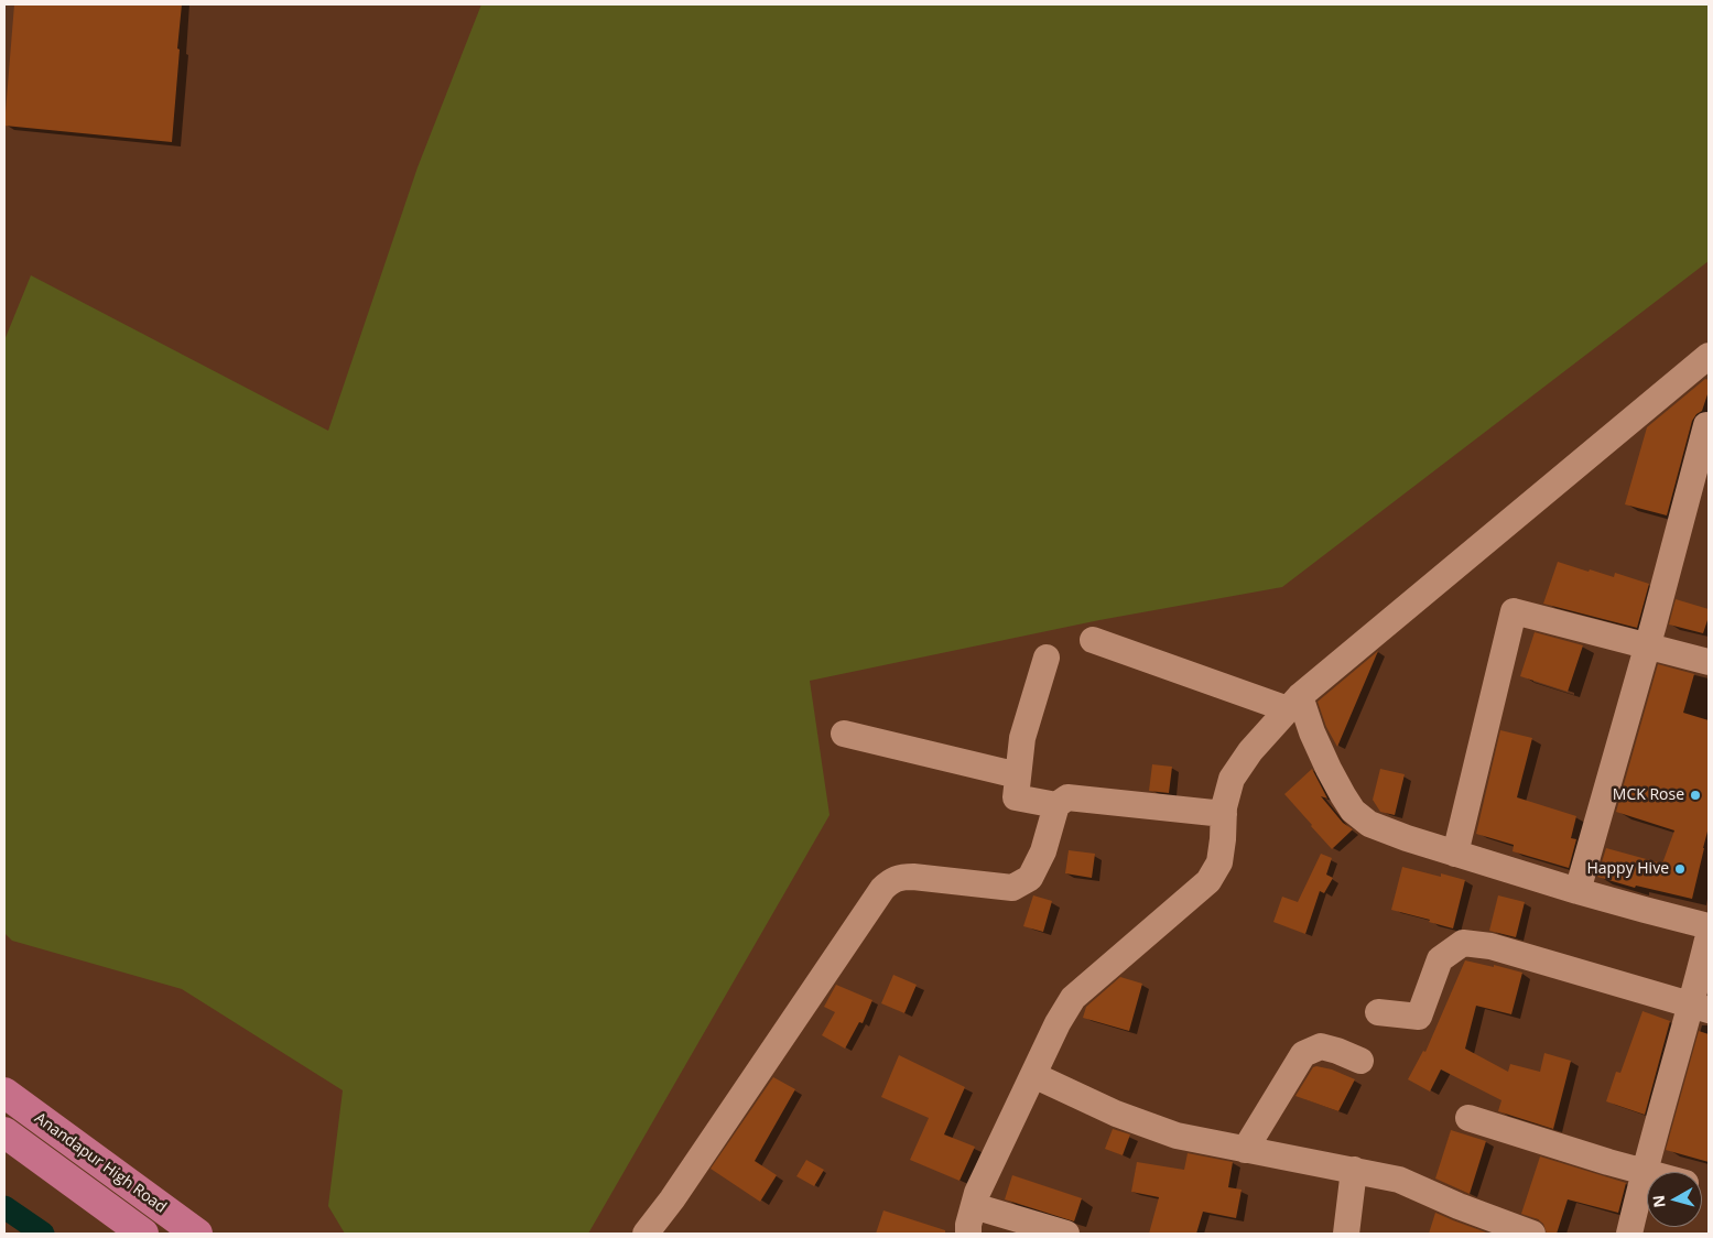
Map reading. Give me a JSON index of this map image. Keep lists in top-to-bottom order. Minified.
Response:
{"streets":{"main road":["Anandapur High Road"]},"places":["MCK Rose","Happy Hive"],"north":"left"}
